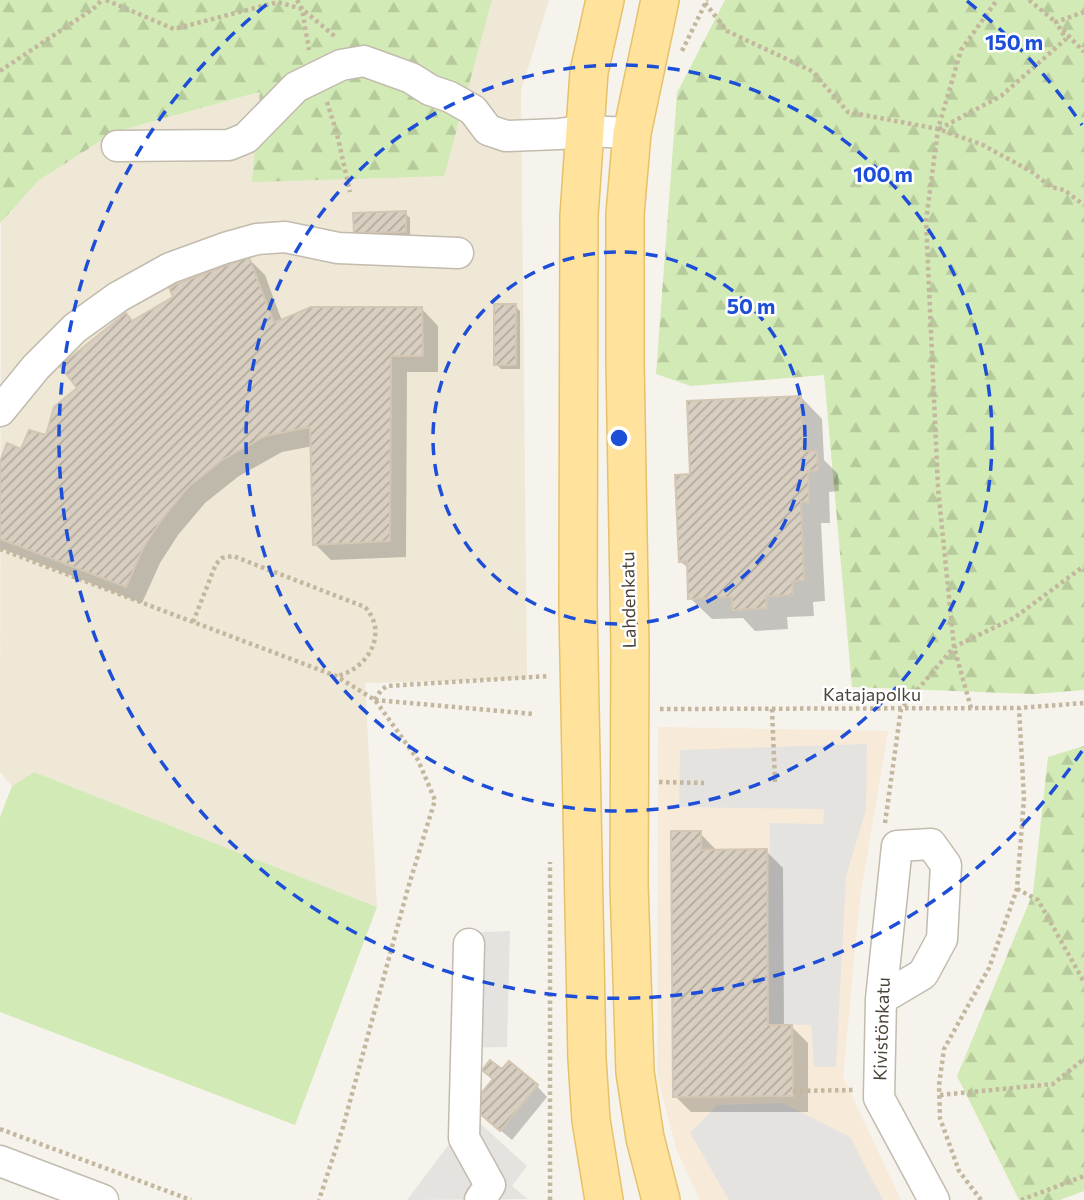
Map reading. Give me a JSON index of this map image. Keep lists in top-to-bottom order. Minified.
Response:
{"streets":{"main road":["Lahdenkatu"],"street":["Kivistönkatu"],"path":["Katajapolku"]},"rings":["150 m","100 m","50 m"]}
